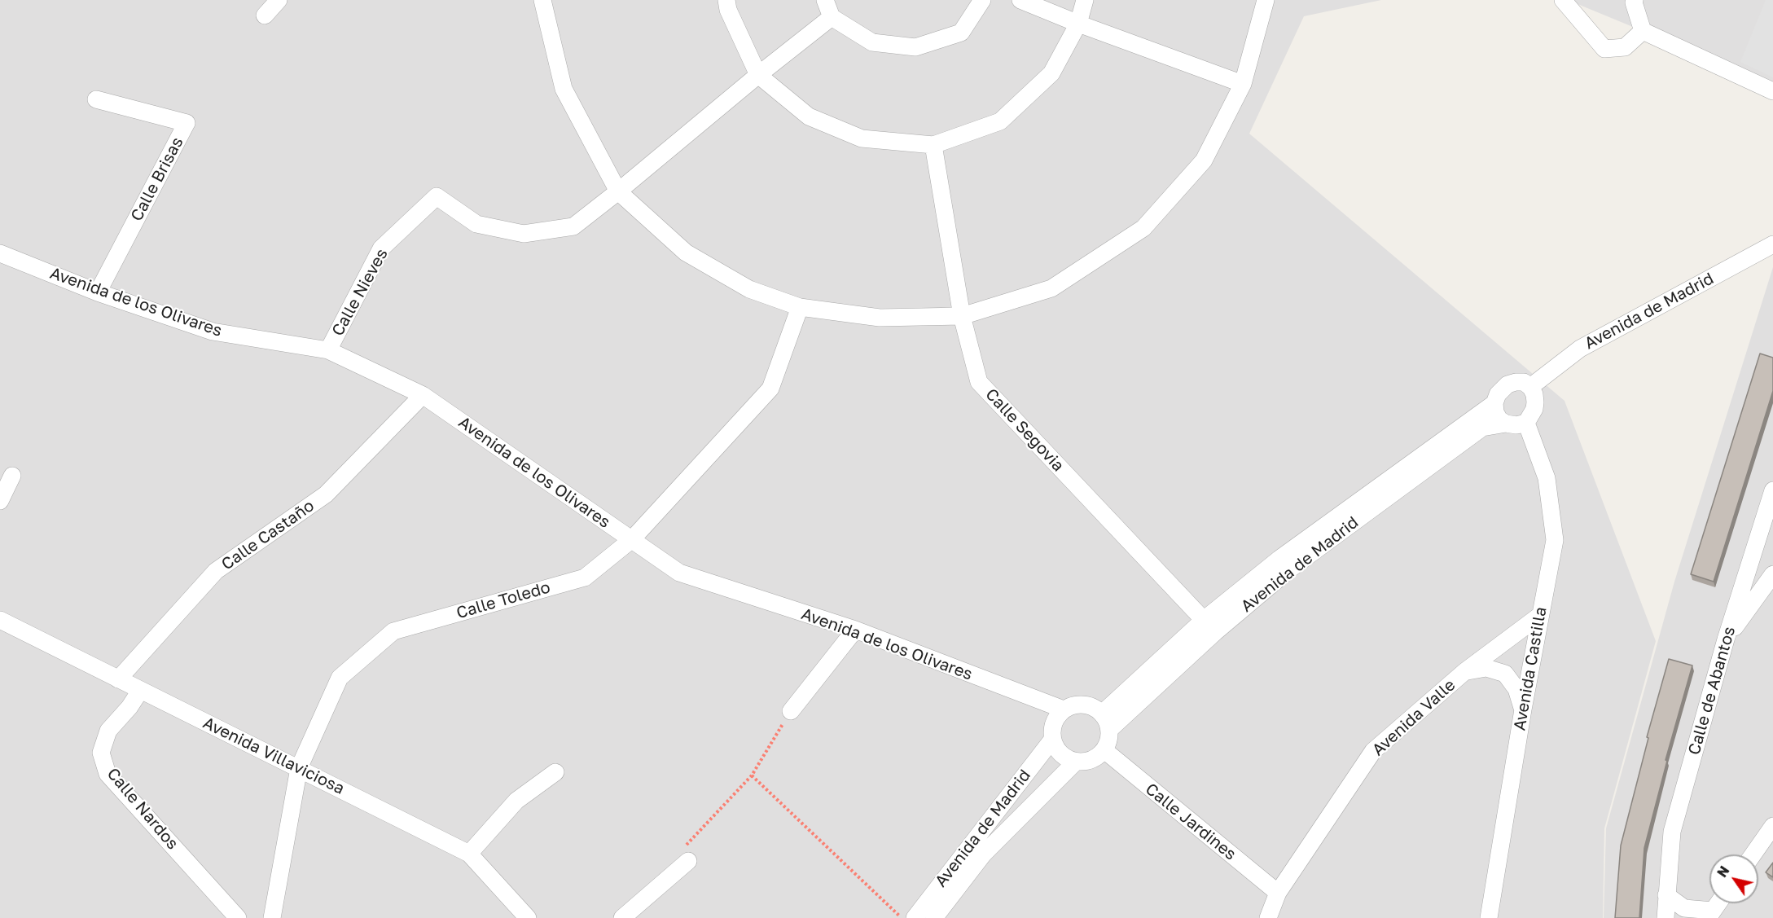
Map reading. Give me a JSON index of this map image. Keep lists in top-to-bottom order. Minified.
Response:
{"streets":{"street":["Calle Brisas","Calle Nieves","Avenida de los Olivares","Avenida de Madrid","Calle Segovia","Calle Castaño","Calle Toledo","Avenida Castilla","Calle de Abantos","Avenida Valle","Avenida Villaviciosa","Calle Nardos","Calle Jardines"]},"crossings":[["Calle Brisas","Avenida de los Olivares"],["Calle Nieves","Avenida de los Olivares"],["Avenida de los Olivares","Avenida de Madrid"],["Avenida de los Olivares","Calle Castaño"],["Avenida de los Olivares","Calle Toledo"],["Avenida de los Olivares","Calle Jardines"],["Avenida de Madrid","Calle Segovia"],["Avenida de Madrid","Avenida Castilla"],["Avenida de Madrid","Calle Jardines"],["Calle Castaño","Avenida Villaviciosa"],["Calle Toledo","Avenida Villaviciosa"],["Avenida Castilla","Avenida Valle"],["Avenida Valle","Calle Jardines"],["Avenida Villaviciosa","Calle Nardos"]],"north":"top left"}
